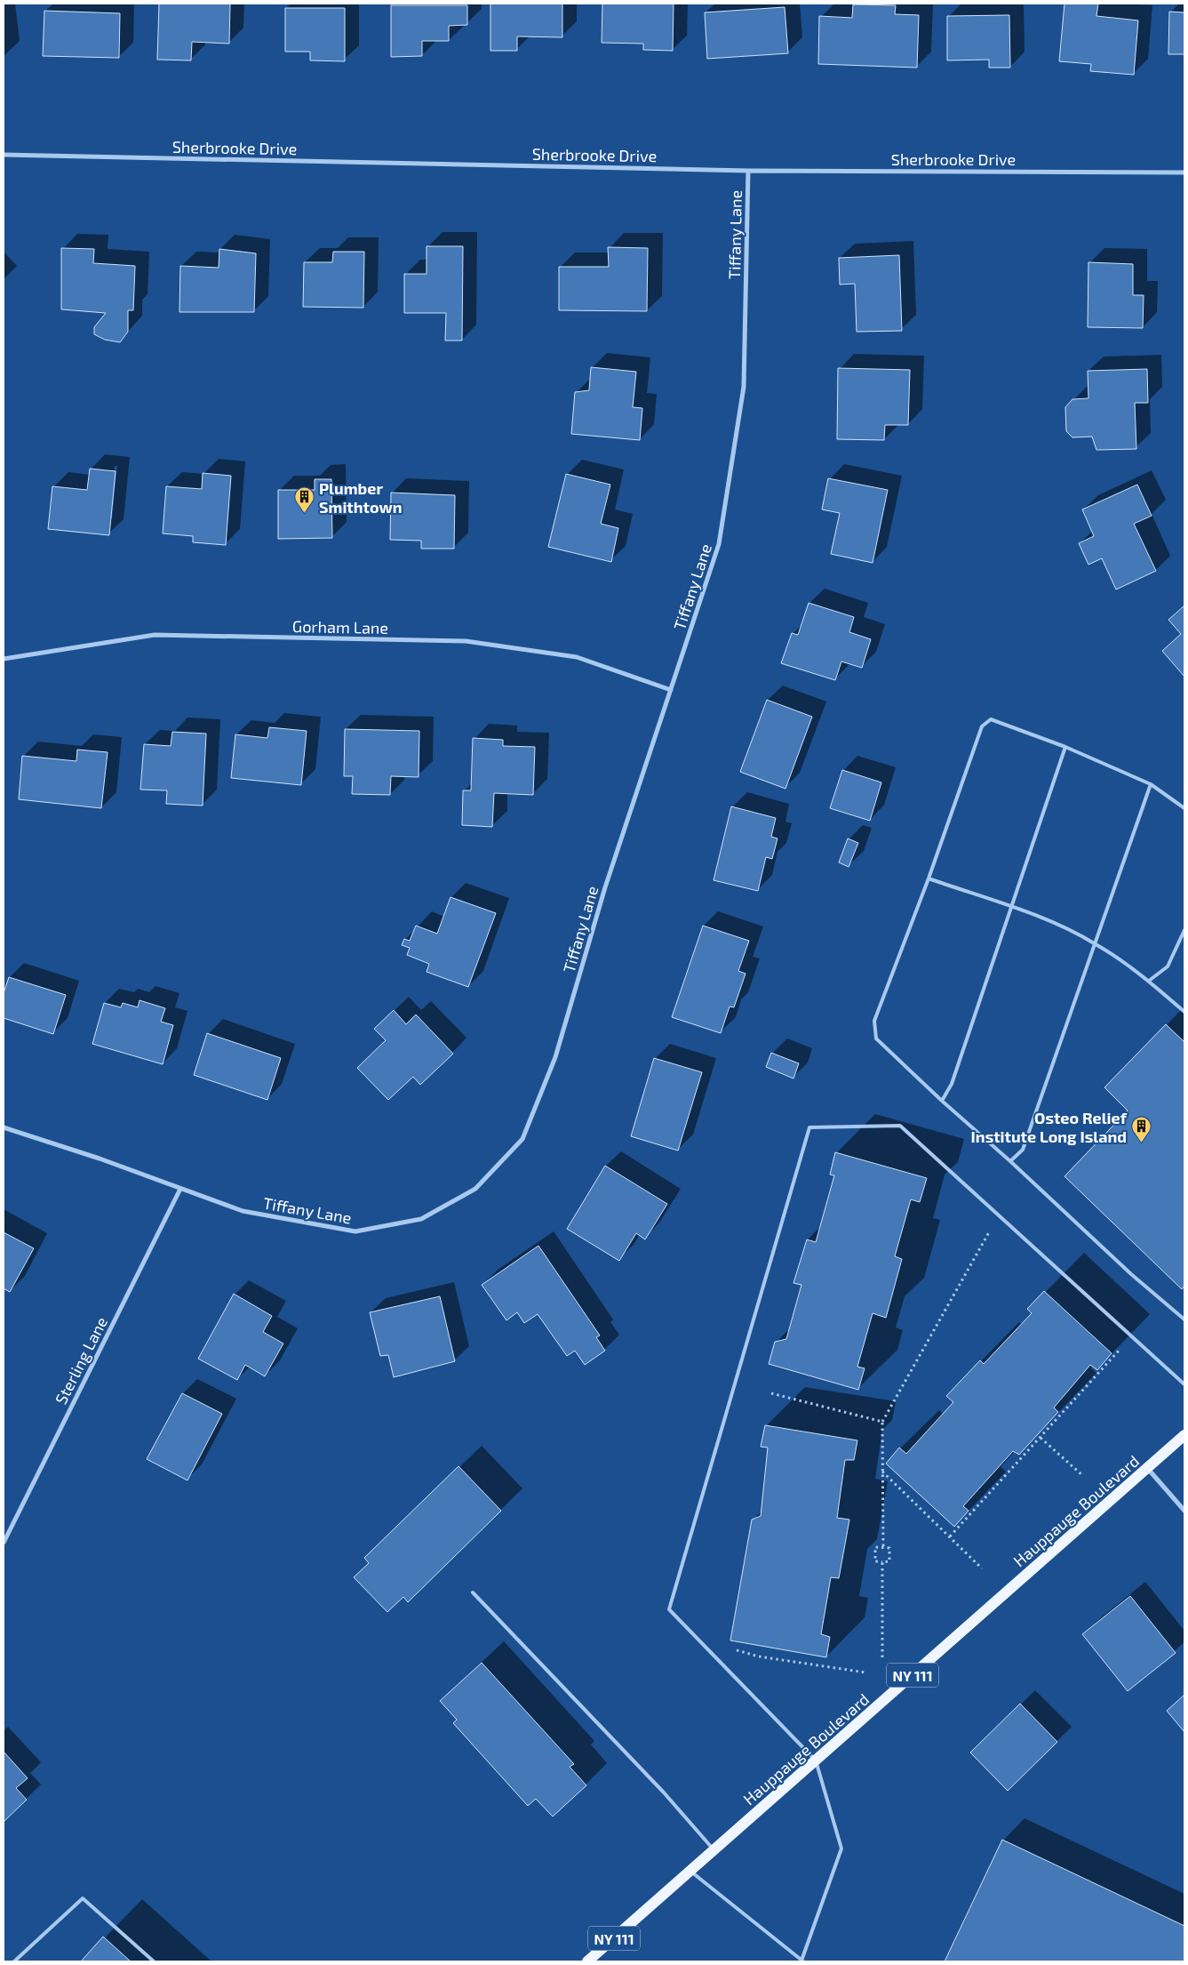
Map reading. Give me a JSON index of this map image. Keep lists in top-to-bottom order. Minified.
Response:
{"streets":{"main road":["Hauppauge Boulevard","NY 111"],"street":["Sherbrooke Drive","Tiffany Lane","Gorham Lane","Sterling Lane"]},"crossings":[["Sherbrooke Drive","Tiffany Lane"],["Tiffany Lane","Gorham Lane"],["Tiffany Lane","Sterling Lane"]],"places":{"building":["Plumber Smithtown","Osteo Relief Institute Long Island"]}}
